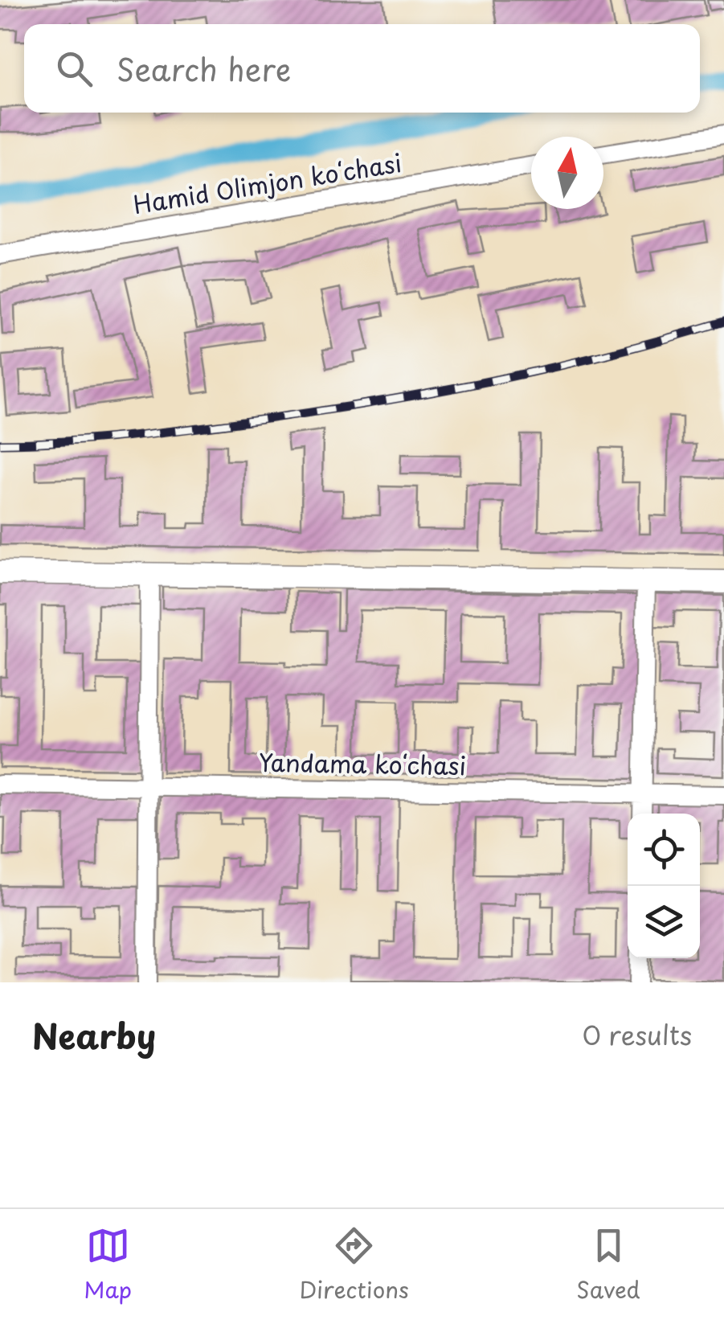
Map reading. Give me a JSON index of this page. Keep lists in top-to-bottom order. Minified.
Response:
{"streets":{"street":["Hamid Olimjon koʻchasi","Yandama koʻchasi"]},"north":"top","page":{"search":"Search here","heading":["Nearby","0 results"],"nav":["Map","Directions","Saved"]}}
